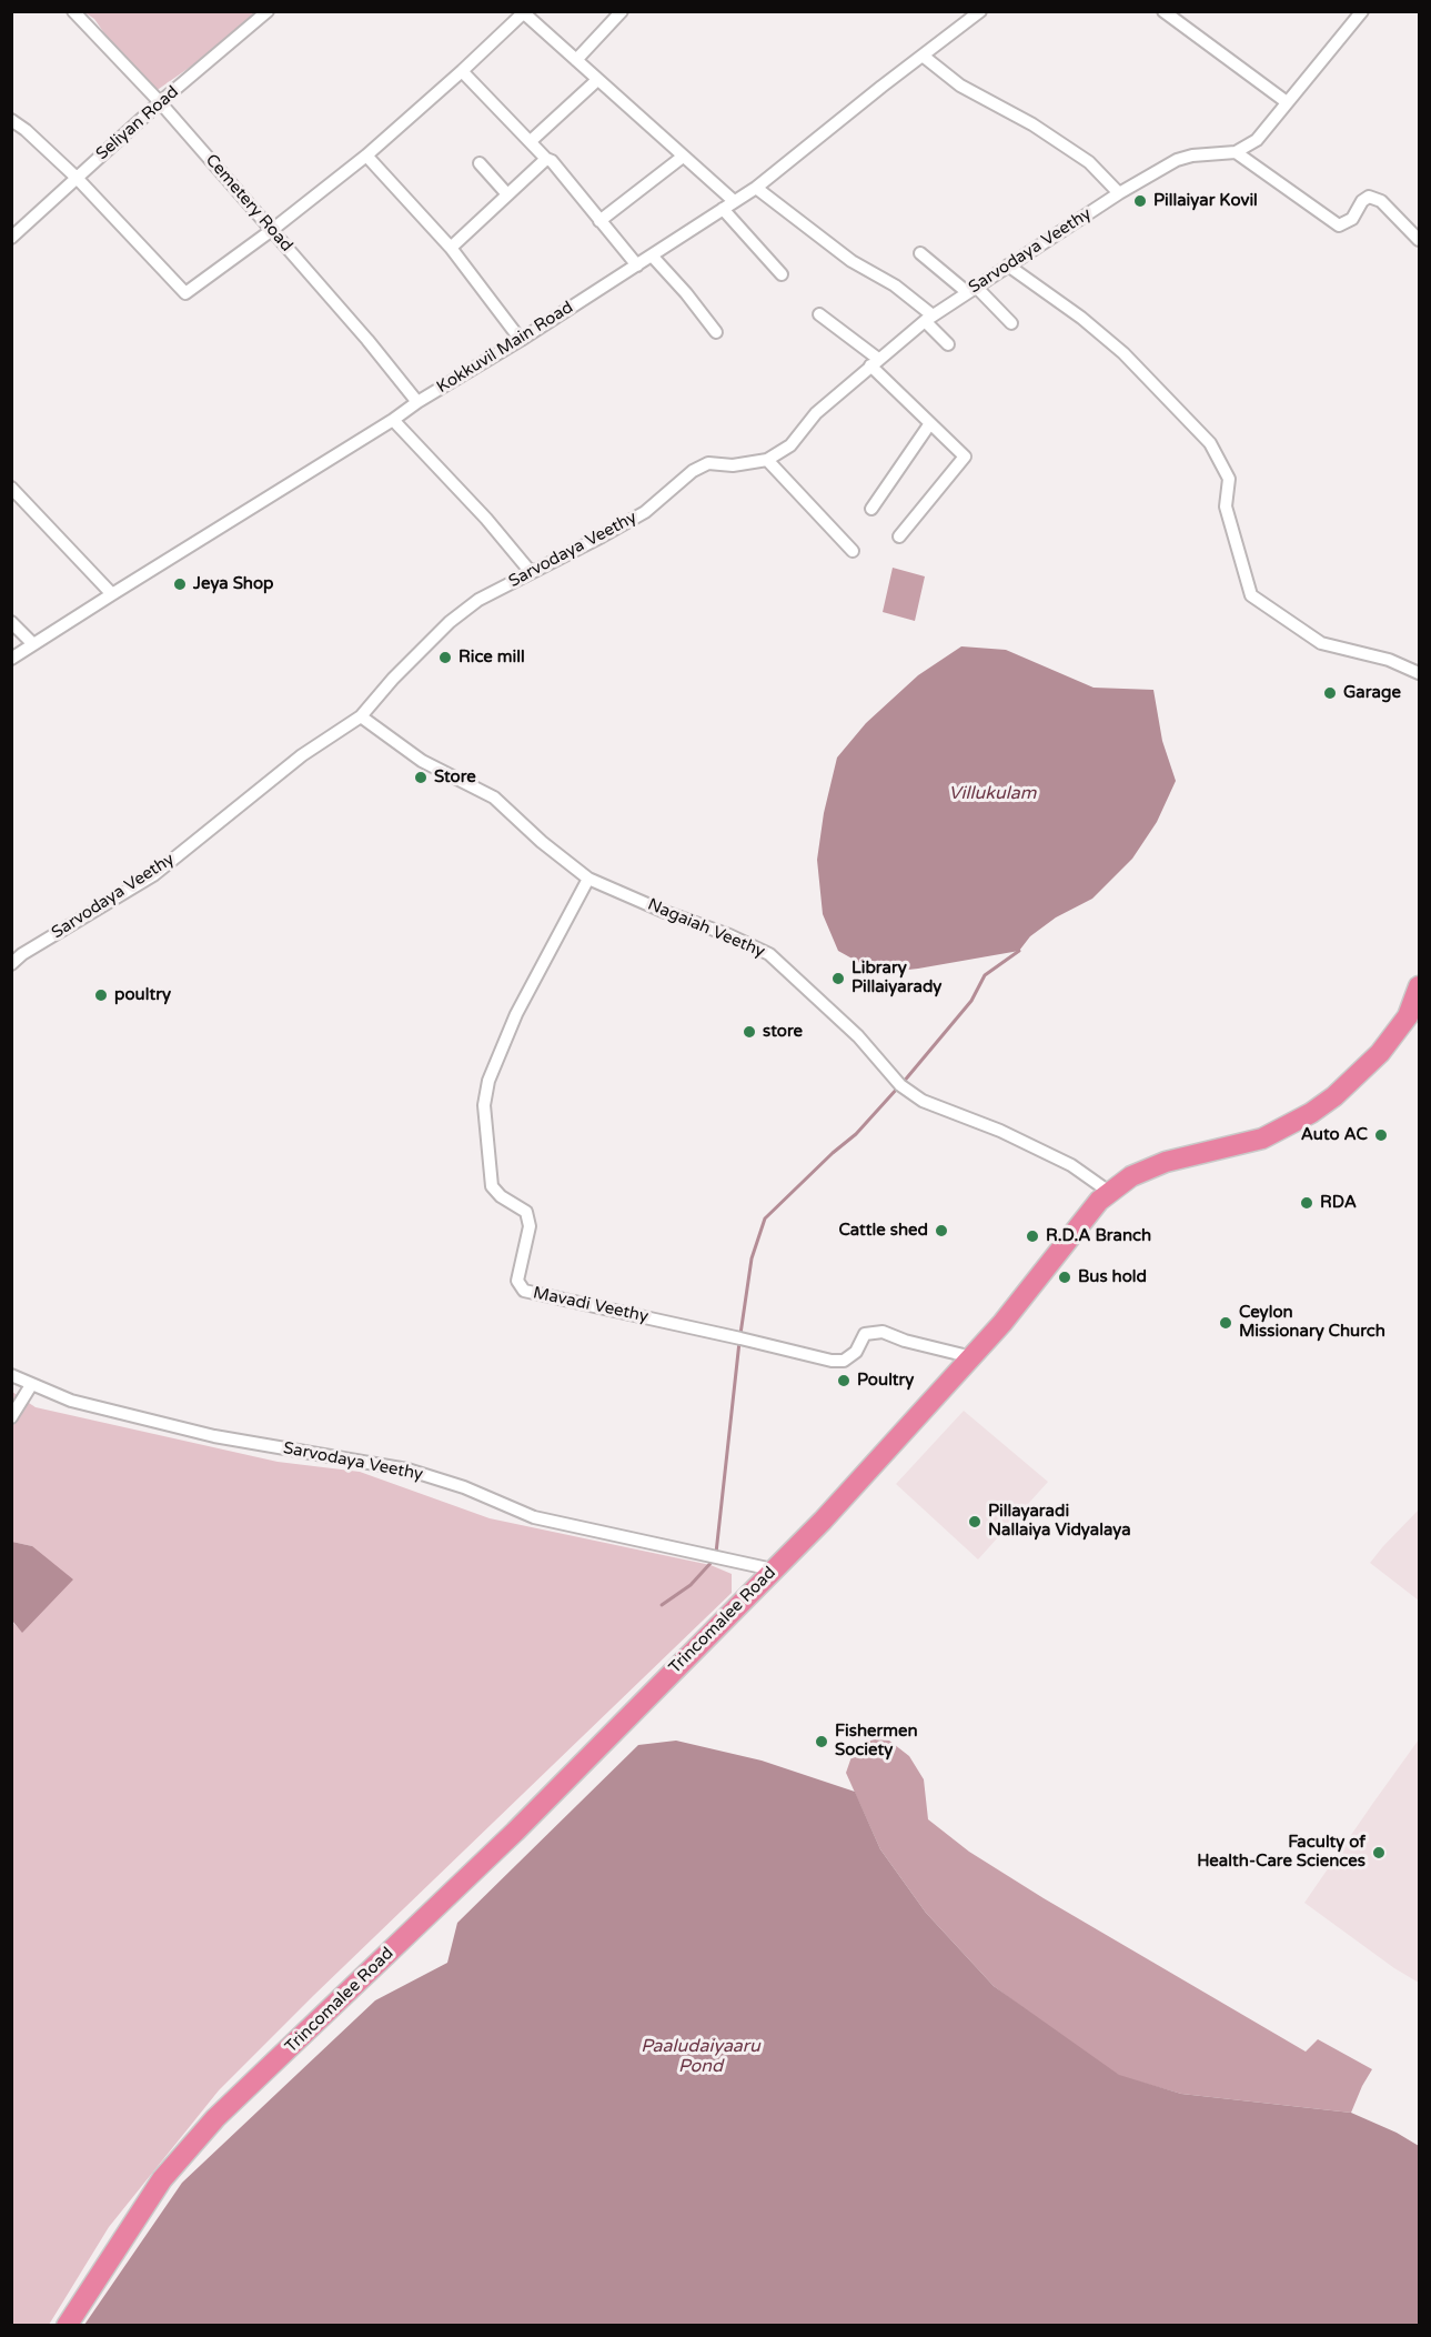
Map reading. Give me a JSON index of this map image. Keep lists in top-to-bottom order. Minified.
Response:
{"streets":{"highway":["Trincomalee Road"],"street":["Seliyan Road","Cemetery Road","Sarvodaya Veethy","Kokkuvil Main Road","Nagaiah Veethy","Mavadi Veethy"]},"crossings":[["Seliyan Road","Cemetery Road"],["Cemetery Road","Kokkuvil Main Road"],["Sarvodaya Veethy","Nagaiah Veethy"],["Sarvodaya Veethy","Trincomalee Road"],["Nagaiah Veethy","Mavadi Veethy"],["Nagaiah Veethy","Trincomalee Road"],["Mavadi Veethy","Trincomalee Road"]],"water":["Villukulam","Paaludaiyaaru Pond"],"places":["Pillaiyar Kovil","Jeya Shop","Rice mill","Garage","Store","Library Pillaiyarady","poultry","store","Auto AC","RDA","Cattle shed","R.D.A Branch","Bus hold","Ceylon Missionary Church","Poultry","Pillayaradi Nallaiya Vidyalaya","Fishermen Society","Faculty of Health-Care Sciences"]}
